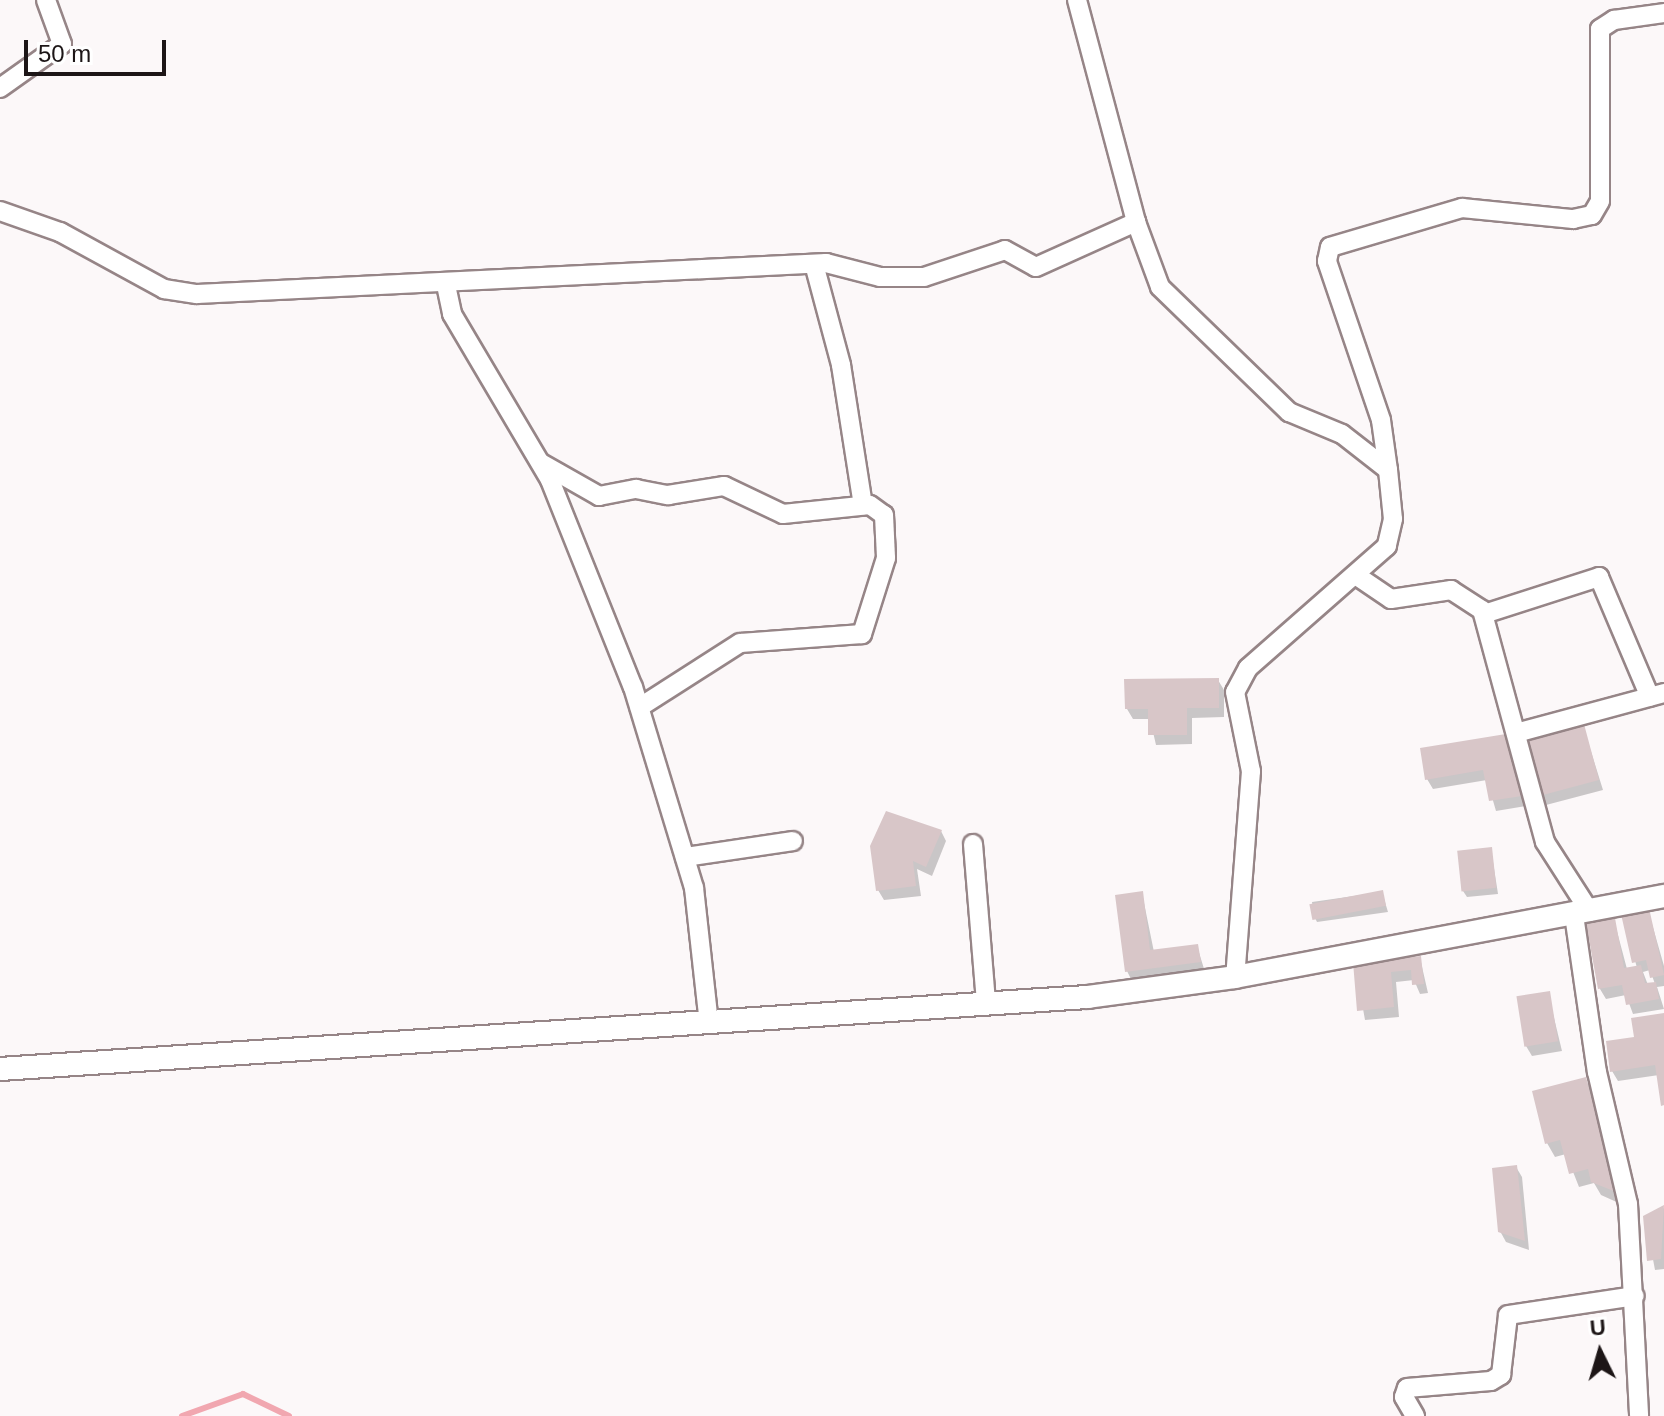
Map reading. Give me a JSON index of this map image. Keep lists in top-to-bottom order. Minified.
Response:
{"scale_bar":"50 m","north":"top"}
